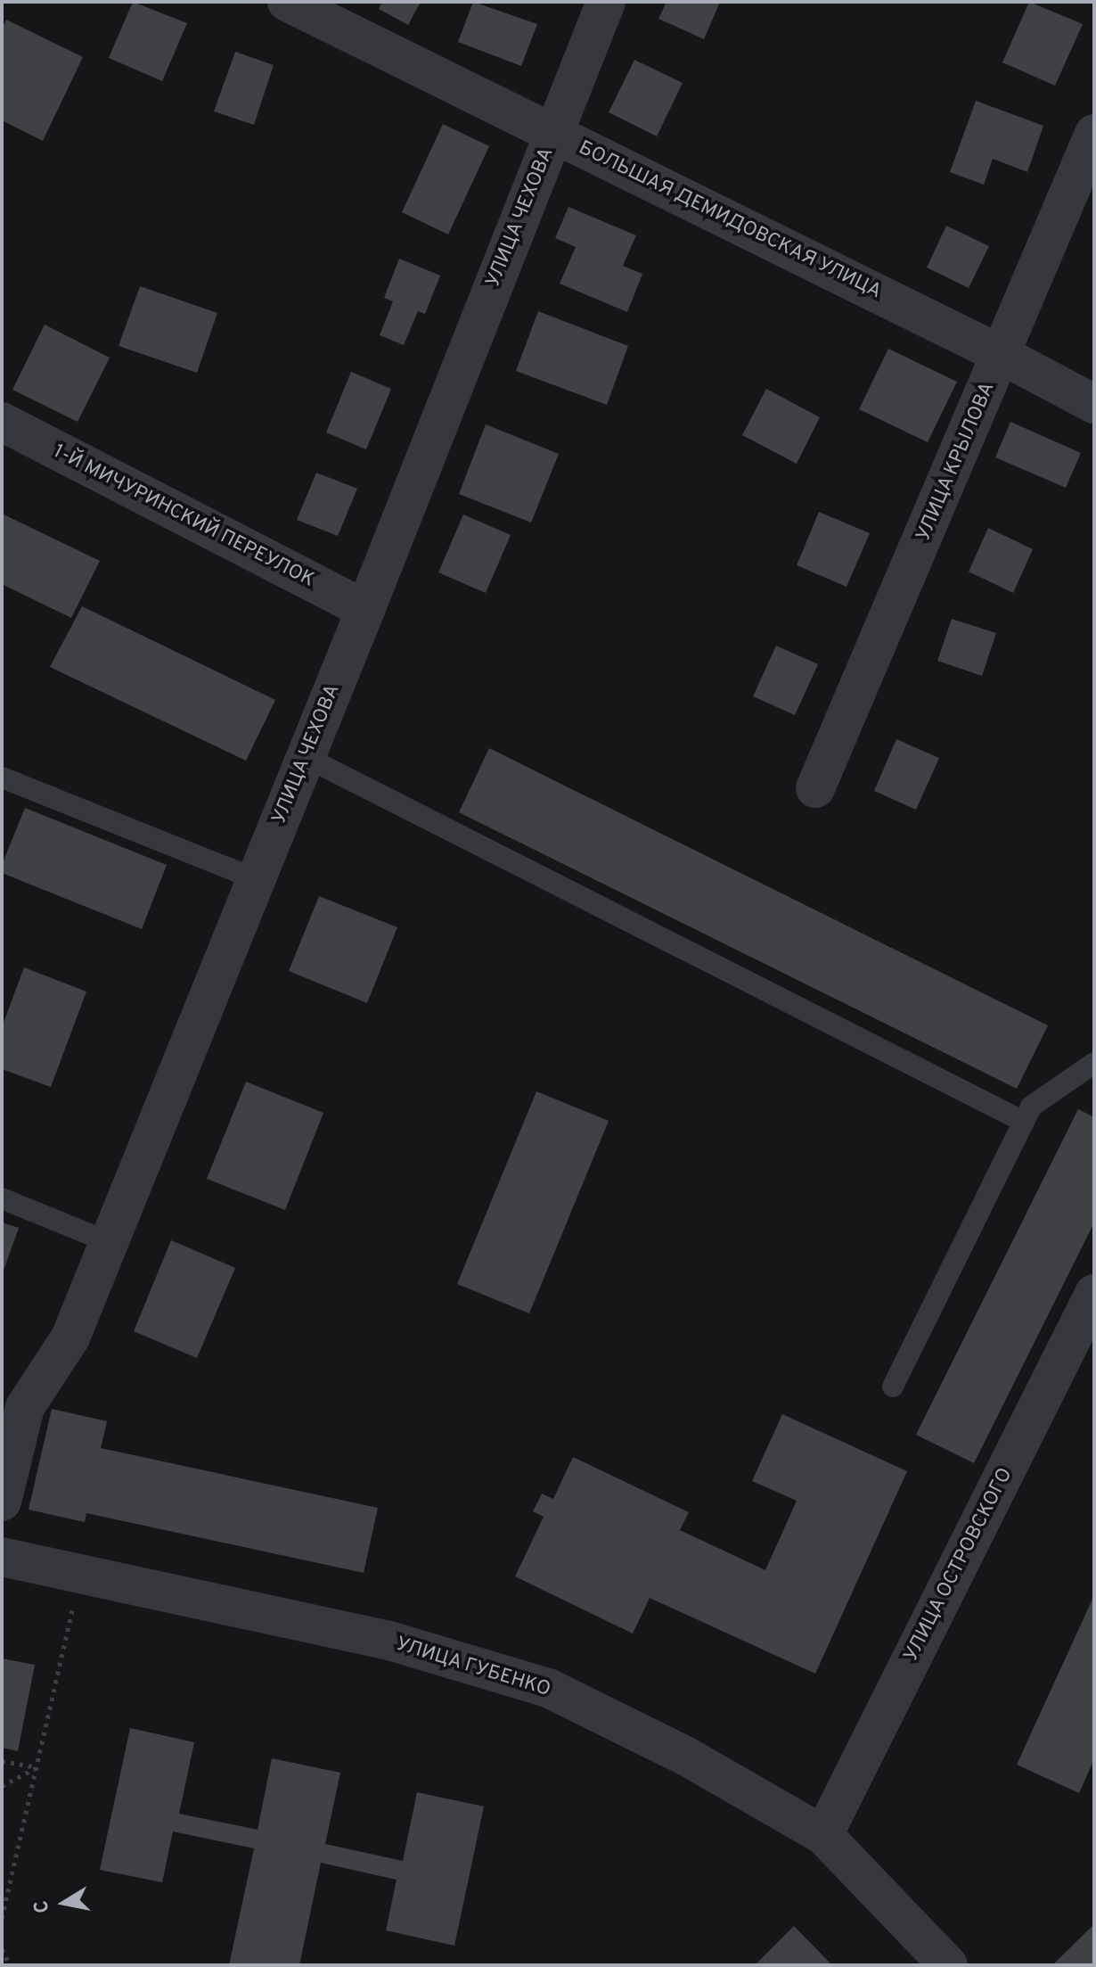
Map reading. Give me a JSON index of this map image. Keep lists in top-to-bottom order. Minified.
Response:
{"streets":{"street":["УЛИЦА ЧЕХОВА","БОЛЬШАЯ ДЕМИДОВСКАЯ УЛИЦА","УЛИЦА КРЫЛОВА","1-Й МИЧУРИНСКИЙ ПЕРЕУЛОК","УЛИЦА ОСТРОВСКОГО","УЛИЦА ГУБЕНКО"]},"crossings":[["УЛИЦА ЧЕХОВА","БОЛЬШАЯ ДЕМИДОВСКАЯ УЛИЦА"],["УЛИЦА ЧЕХОВА","1-Й МИЧУРИНСКИЙ ПЕРЕУЛОК"],["БОЛЬШАЯ ДЕМИДОВСКАЯ УЛИЦА","УЛИЦА КРЫЛОВА"],["УЛИЦА ОСТРОВСКОГО","УЛИЦА ГУБЕНКО"]],"north":"left"}
